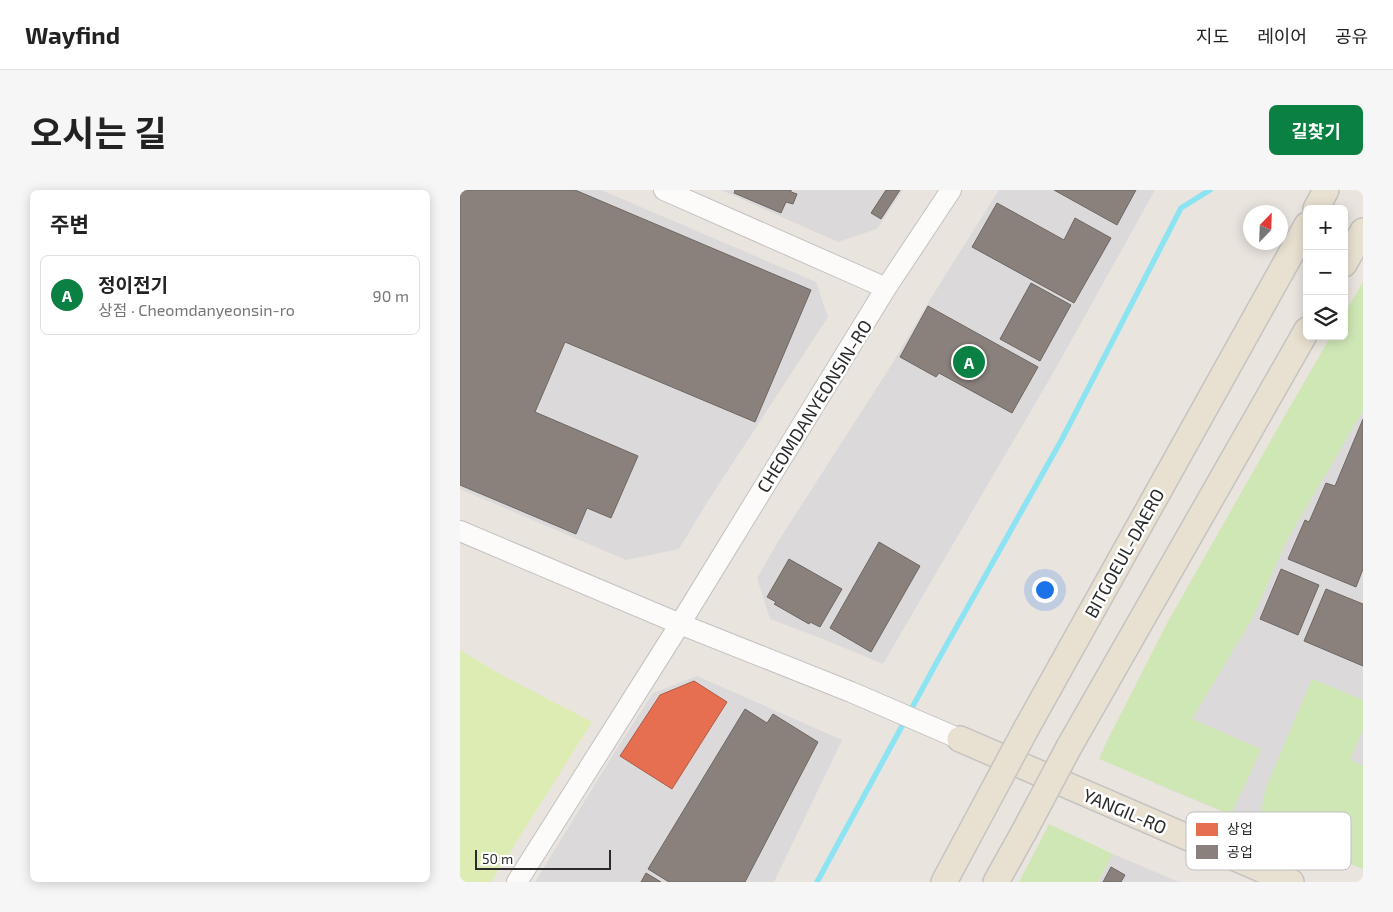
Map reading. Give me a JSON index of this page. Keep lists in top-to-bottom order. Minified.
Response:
{"streets":{"main road":["BITGOEUL-DAERO","YANGIL-RO"],"street":["CHEOMDANYEONSIN-RO"]},"legend":["상업","공업"],"scale_bar":"50 m","north":"top right","page":{"header":"Wayfind","nav":["지도","레이어","공유"],"title":"오시는 길","buttons":"길찾기","heading":"주변","map_buttons":["+","−"],"list":[{"mark":"A","name":"정이전기","note":"상점 · Cheomdanyeonsin-ro","value":"90 m"}],"pins":"A","scale":"50 m"}}
